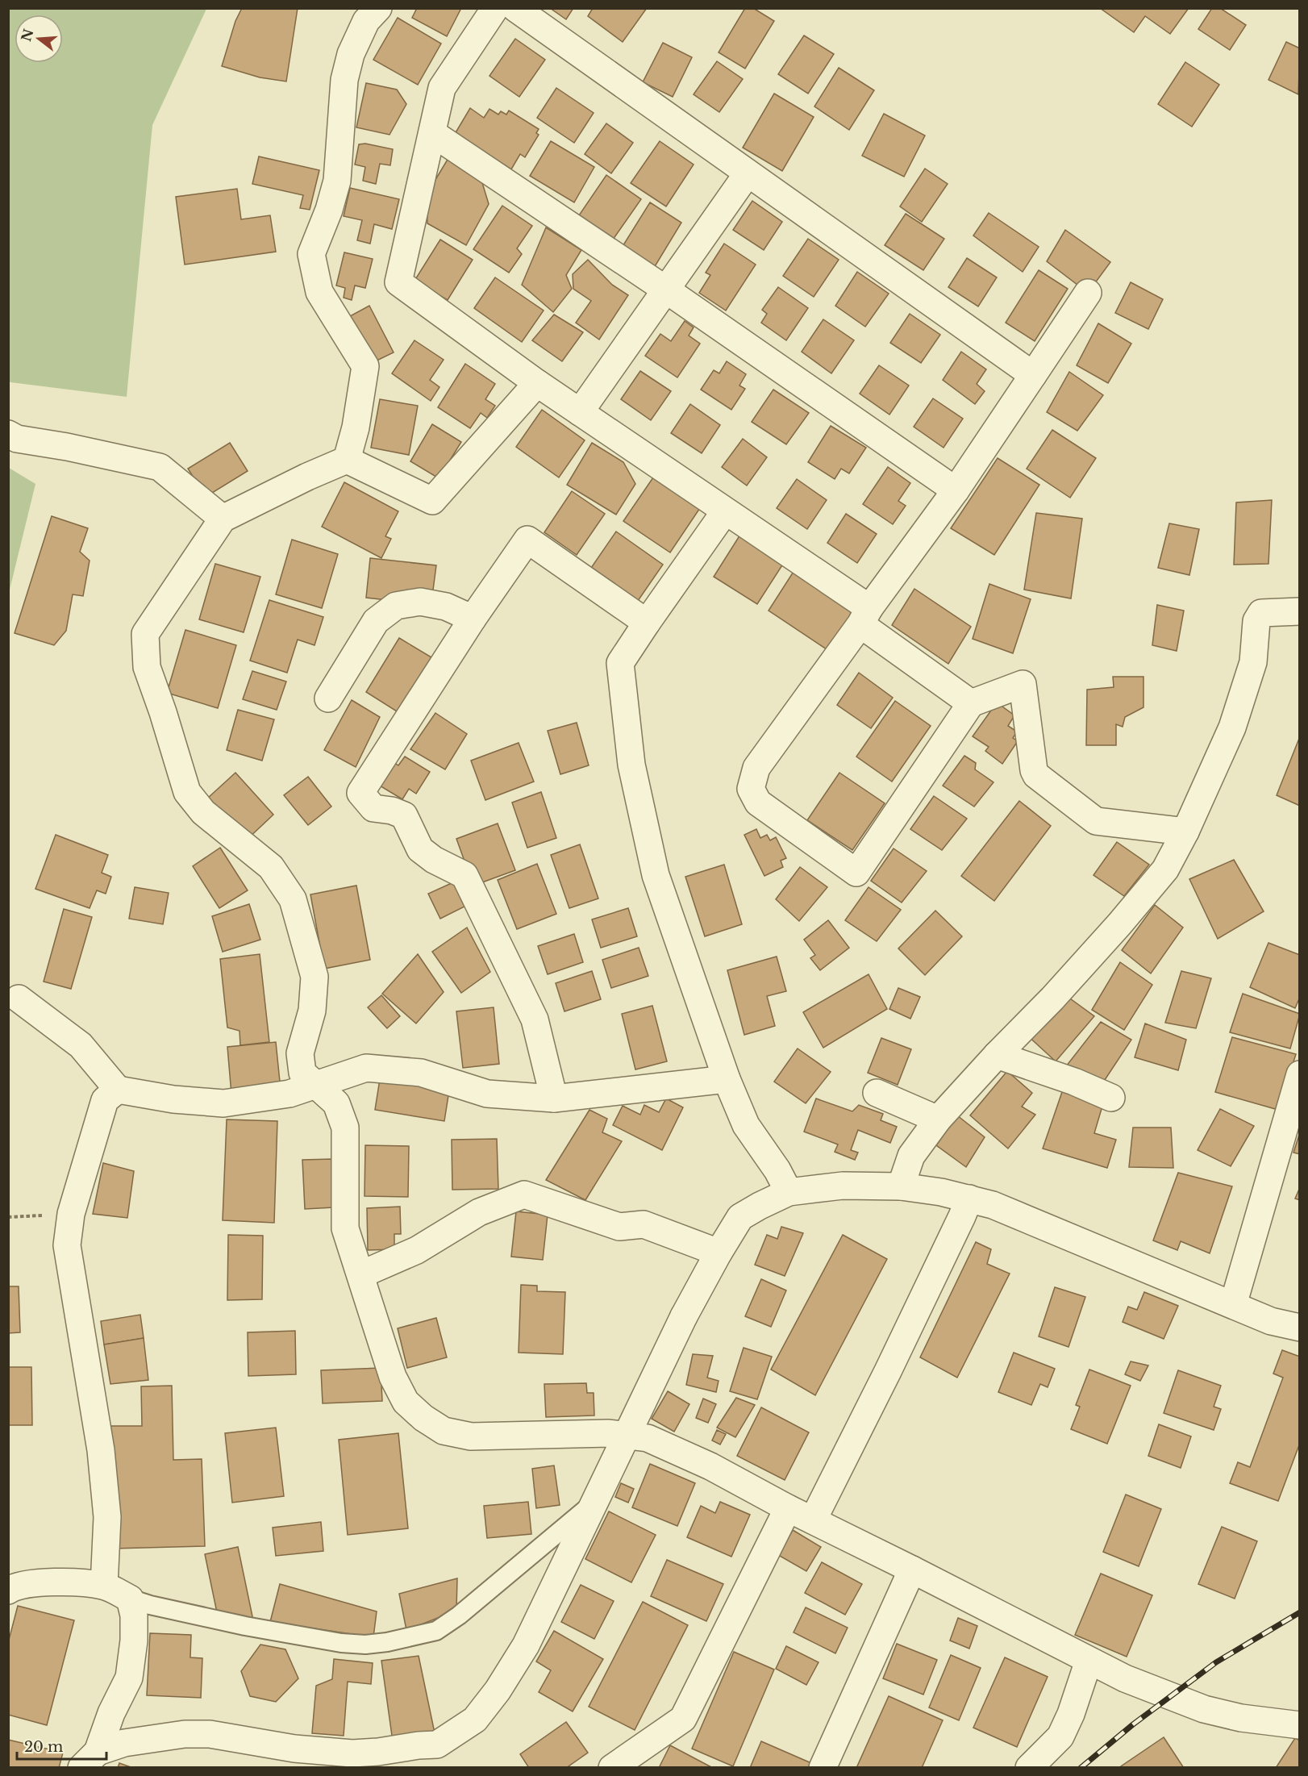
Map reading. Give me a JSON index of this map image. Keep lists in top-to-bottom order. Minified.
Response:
{"scale_bar":"20 m","north":"left"}
